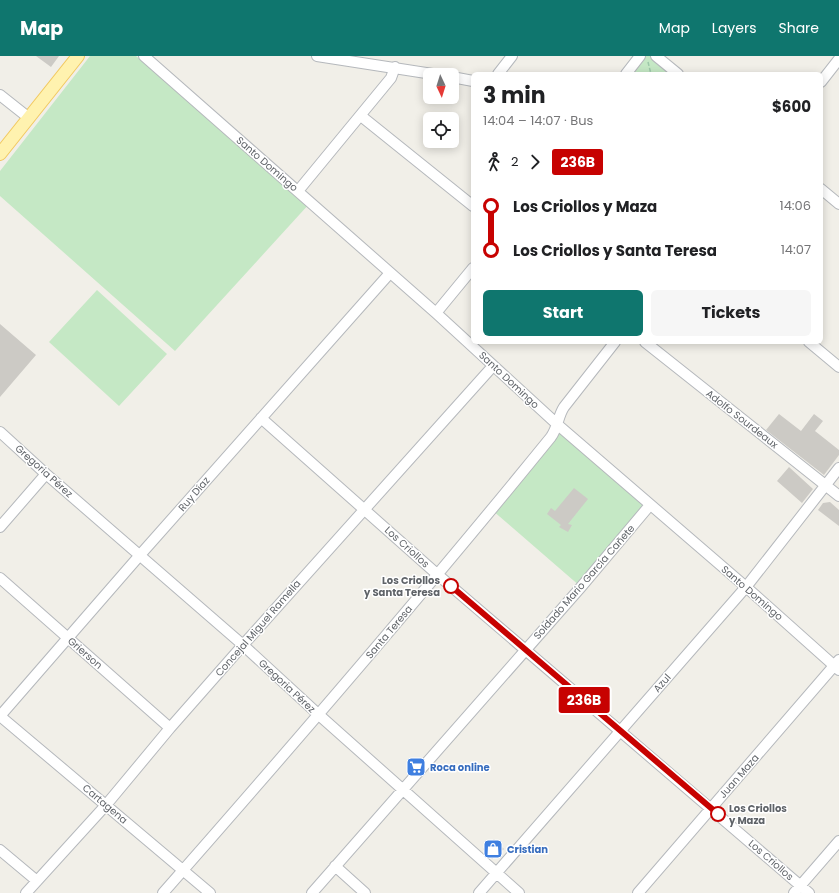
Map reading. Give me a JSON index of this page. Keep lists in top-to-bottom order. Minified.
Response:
{"streets":{"street":["Santo Domingo","Adolfo Sourdeaux","Gregoria Pérez","Ruy Díaz","Los Criollos","Soldado Mario García Cañete","Concejal Miguel Ramella","Santa Teresa","Grierson","Azul","Juan Maza","Cartagena"]},"crossings":[["Santo Domingo","Ruy Díaz"],["Santo Domingo","Soldado Mario García Cañete"],["Santo Domingo","Concejal Miguel Ramella"],["Santo Domingo","Santa Teresa"],["Santo Domingo","Azul"],["Santo Domingo","Juan Maza"],["Adolfo Sourdeaux","Azul"],["Gregoria Pérez","Ruy Díaz"],["Gregoria Pérez","Soldado Mario García Cañete"],["Gregoria Pérez","Concejal Miguel Ramella"],["Gregoria Pérez","Santa Teresa"],["Gregoria Pérez","Azul"],["Ruy Díaz","Los Criollos"],["Ruy Díaz","Grierson"],["Ruy Díaz","Cartagena"],["Los Criollos","Soldado Mario García Cañete"],["Los Criollos","Concejal Miguel Ramella"],["Los Criollos","Santa Teresa"],["Los Criollos","Azul"],["Los Criollos","Juan Maza"],["Concejal Miguel Ramella","Grierson"],["Concejal Miguel Ramella","Cartagena"],["Santa Teresa","Cartagena"]],"places":{"other":["Los Criollos y Santa Teresa","Los Criollos y Maza"],"supermarket":["Roca online"],"shop":["Cristian"]},"lines":["bus line 236B"],"north":"bottom","page":{"header":"Map","nav":["Map","Layers","Share"],"on_map":"236B","heading":["3 min","14:04 – 14:07 · Bus","$600"],"legs":["2","236B"],"list":[{"name":"Los Criollos y Maza","value":"14:06"},{"name":"Los Criollos y Santa Teresa","value":"14:07"}],"buttons":["Start","Tickets"]}}
